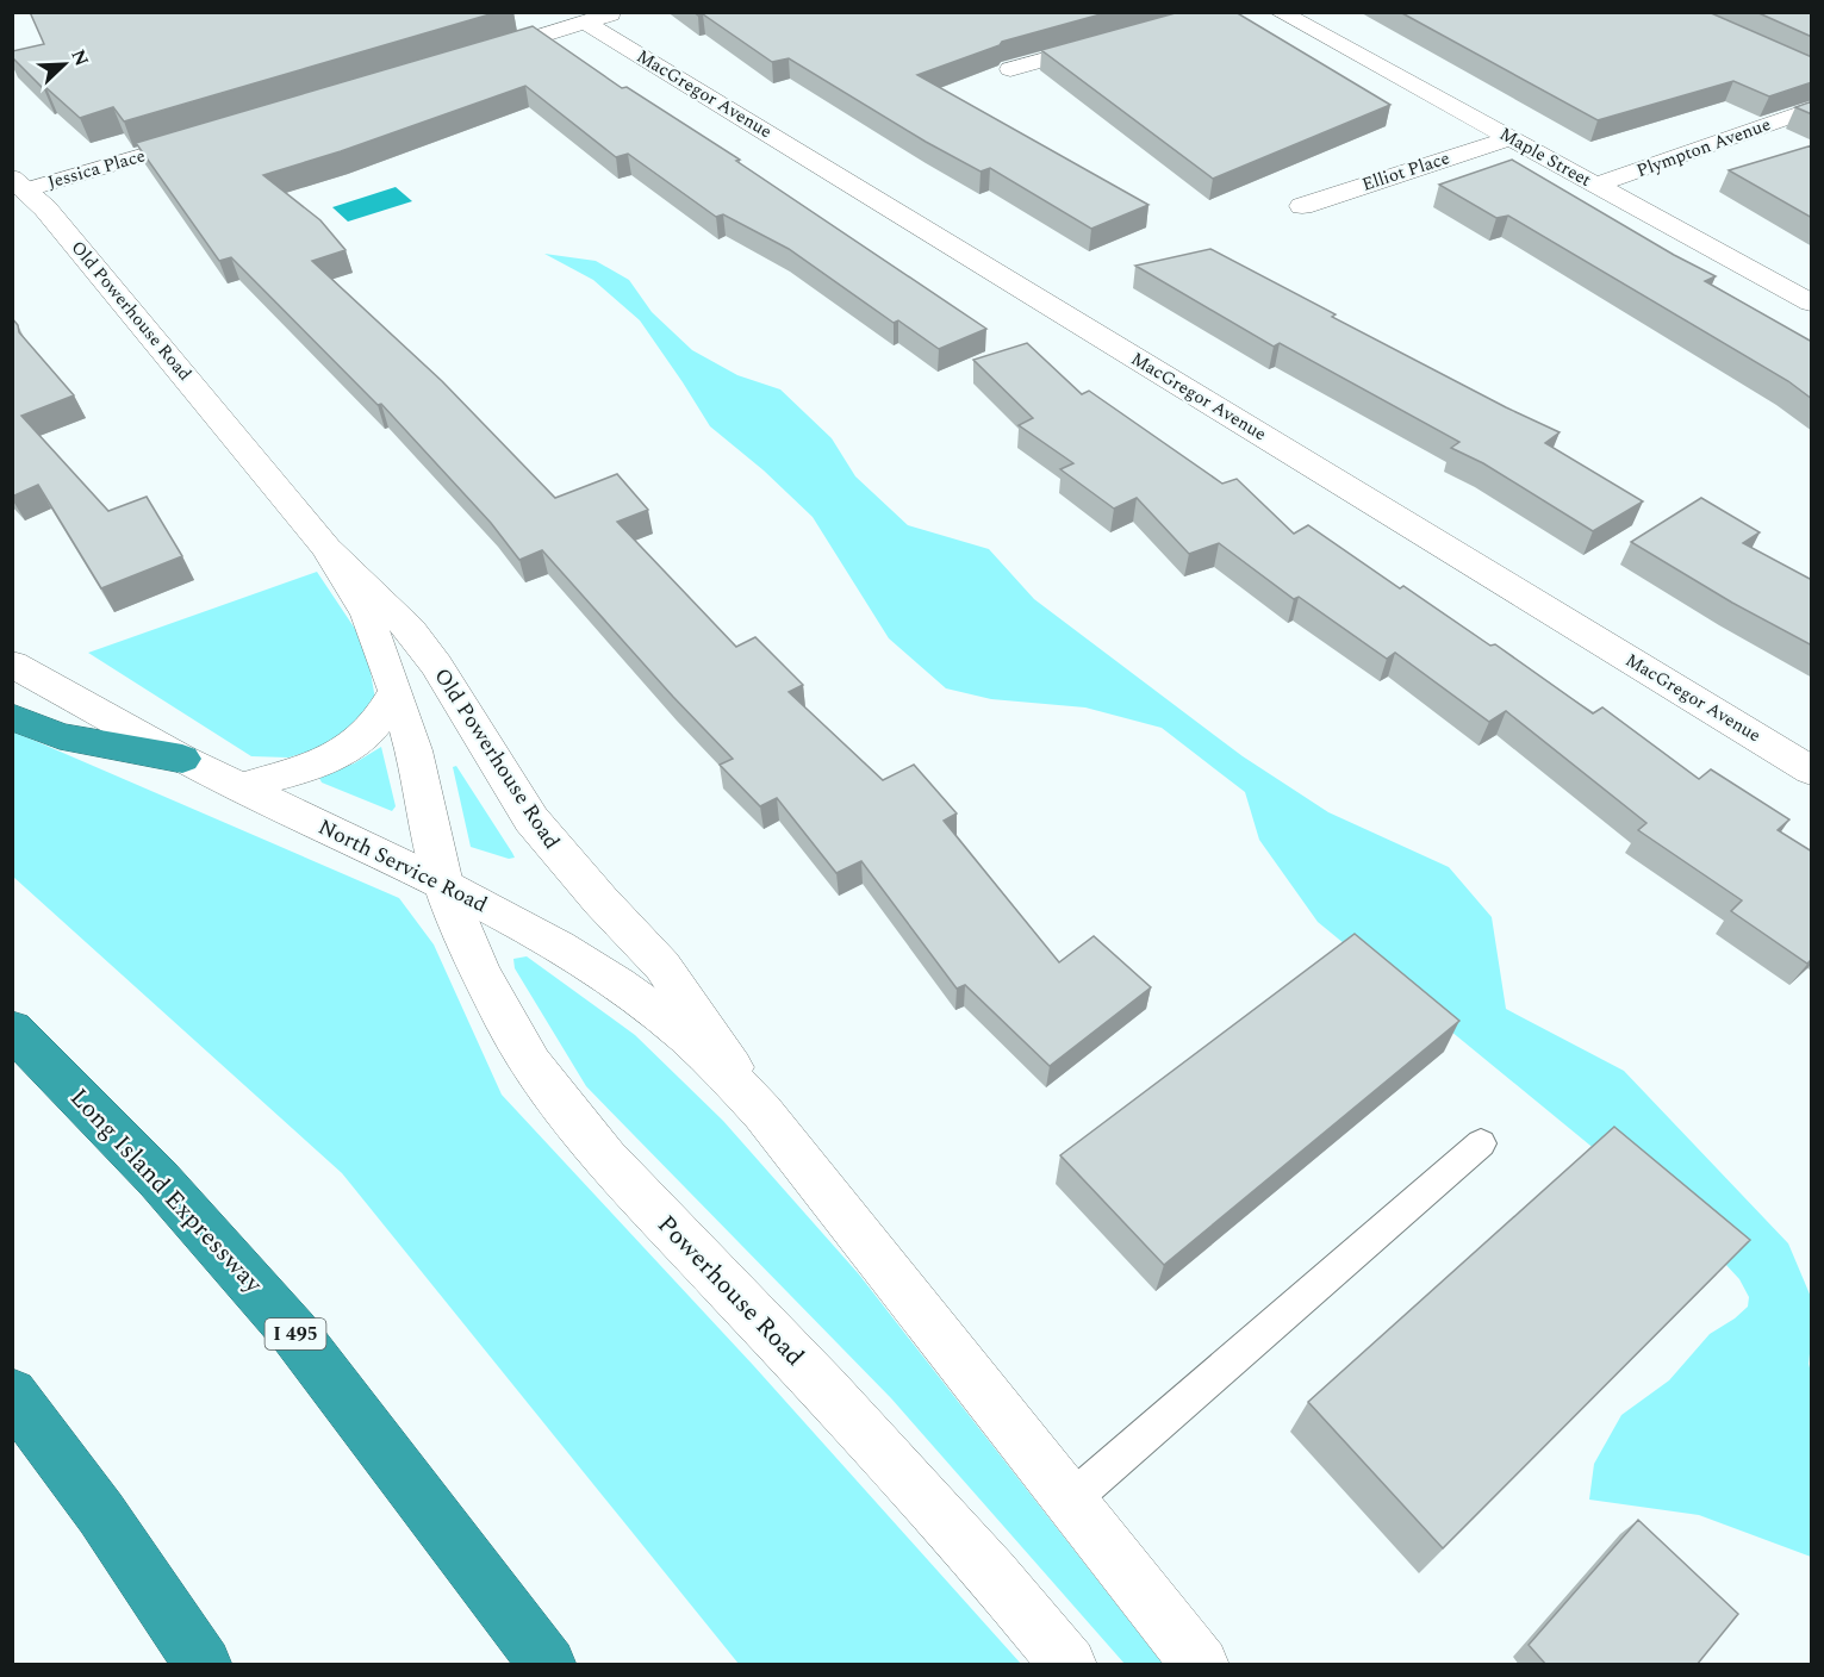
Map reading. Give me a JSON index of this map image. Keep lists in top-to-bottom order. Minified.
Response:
{"streets":{"highway":["Long Island Expressway","I 495"],"street":["MacGregor Avenue","Plympton Avenue","Maple Street","Jessica Place","Elliot Place","Old Powerhouse Road","North Service Road","Powerhouse Road"]},"crossings":[["Plympton Avenue","Maple Street"],["Maple Street","Elliot Place"],["Jessica Place","Old Powerhouse Road"],["Old Powerhouse Road","North Service Road"],["Old Powerhouse Road","Powerhouse Road"],["North Service Road","Powerhouse Road"]],"north":"top right"}
